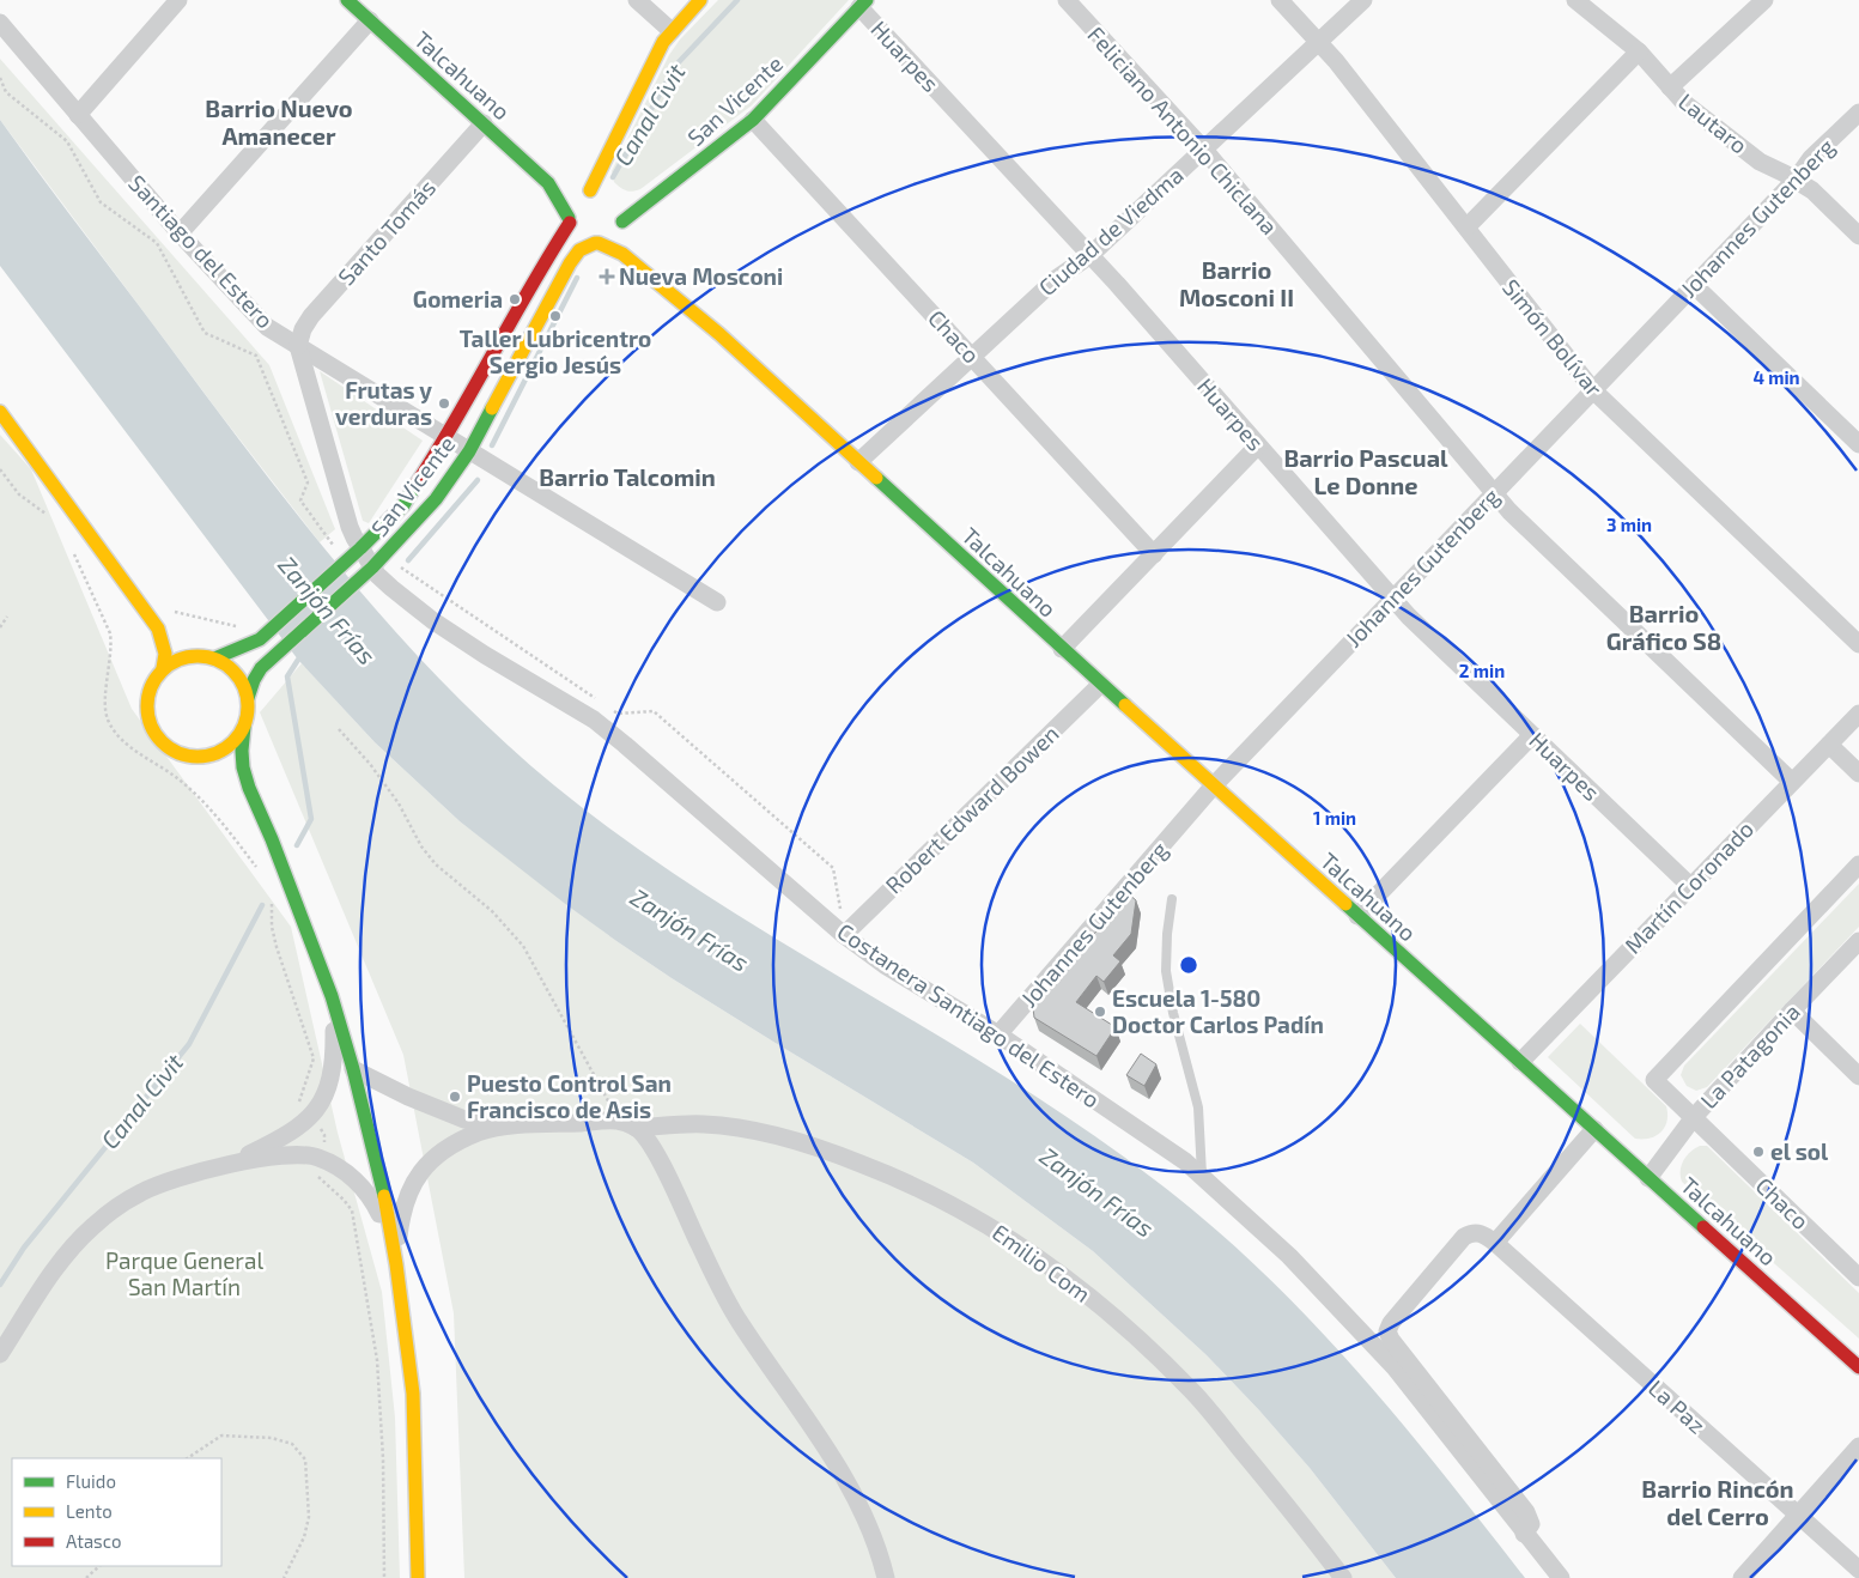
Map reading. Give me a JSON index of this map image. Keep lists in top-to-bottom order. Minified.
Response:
{"streets":{"main road":["Talcahuano","San Vicente"],"street":["Huarpes","Lautaro","Feliciano Antonio Chiclana","Johannes Gutenberg","Ciudad de Viedma","Santo Tomás","Santiago del Estero","Chaco","Simón Bolívar","Robert Edward Bowen","Martín Coronado","Costanera Santiago del Estero","La Patagonia","Emilio Com","La Paz"]},"crossings":[["Huarpes","San Vicente"],["Huarpes","Johannes Gutenberg"],["Huarpes","Ciudad de Viedma"],["Huarpes","Martín Coronado"],["Talcahuano","San Vicente"],["Talcahuano","Johannes Gutenberg"],["Talcahuano","Ciudad de Viedma"],["Talcahuano","Santo Tomás"],["Talcahuano","Robert Edward Bowen"],["Talcahuano","Martín Coronado"],["Talcahuano","La Patagonia"],["San Vicente","Santiago del Estero"],["San Vicente","Chaco"],["San Vicente","Costanera Santiago del Estero"],["Lautaro","Johannes Gutenberg"],["Feliciano Antonio Chiclana","Johannes Gutenberg"],["Feliciano Antonio Chiclana","Ciudad de Viedma"],["Feliciano Antonio Chiclana","Martín Coronado"],["Johannes Gutenberg","Simón Bolívar"],["Johannes Gutenberg","Costanera Santiago del Estero"],["Ciudad de Viedma","Chaco"],["Ciudad de Viedma","Simón Bolívar"],["Santo Tomás","Santiago del Estero"],["Santo Tomás","Costanera Santiago del Estero"],["Santiago del Estero","Costanera Santiago del Estero"],["Chaco","La Patagonia"],["Robert Edward Bowen","Costanera Santiago del Estero"]],"districts":["Barrio Nuevo Amanecer","Barrio Mosconi II","Barrio Pascual Le Donne","Barrio Talcomin","Barrio Gráfico S8","Barrio Rincón del Cerro"],"water":["Canal Civit","Zanjón Frías"],"parks":["Parque General San Martín"],"places":{"health":["Nueva Mosconi"],"other":["Gomeria","Taller Lubricentro Sergio Jesús","Frutas y verduras","Escuela 1-580 Doctor Carlos Padín","Puesto Control San Francisco de Asis","el sol"]},"legend":["Fluido","Lento","Atasco"],"rings":["4 min","3 min","2 min","1 min"]}
